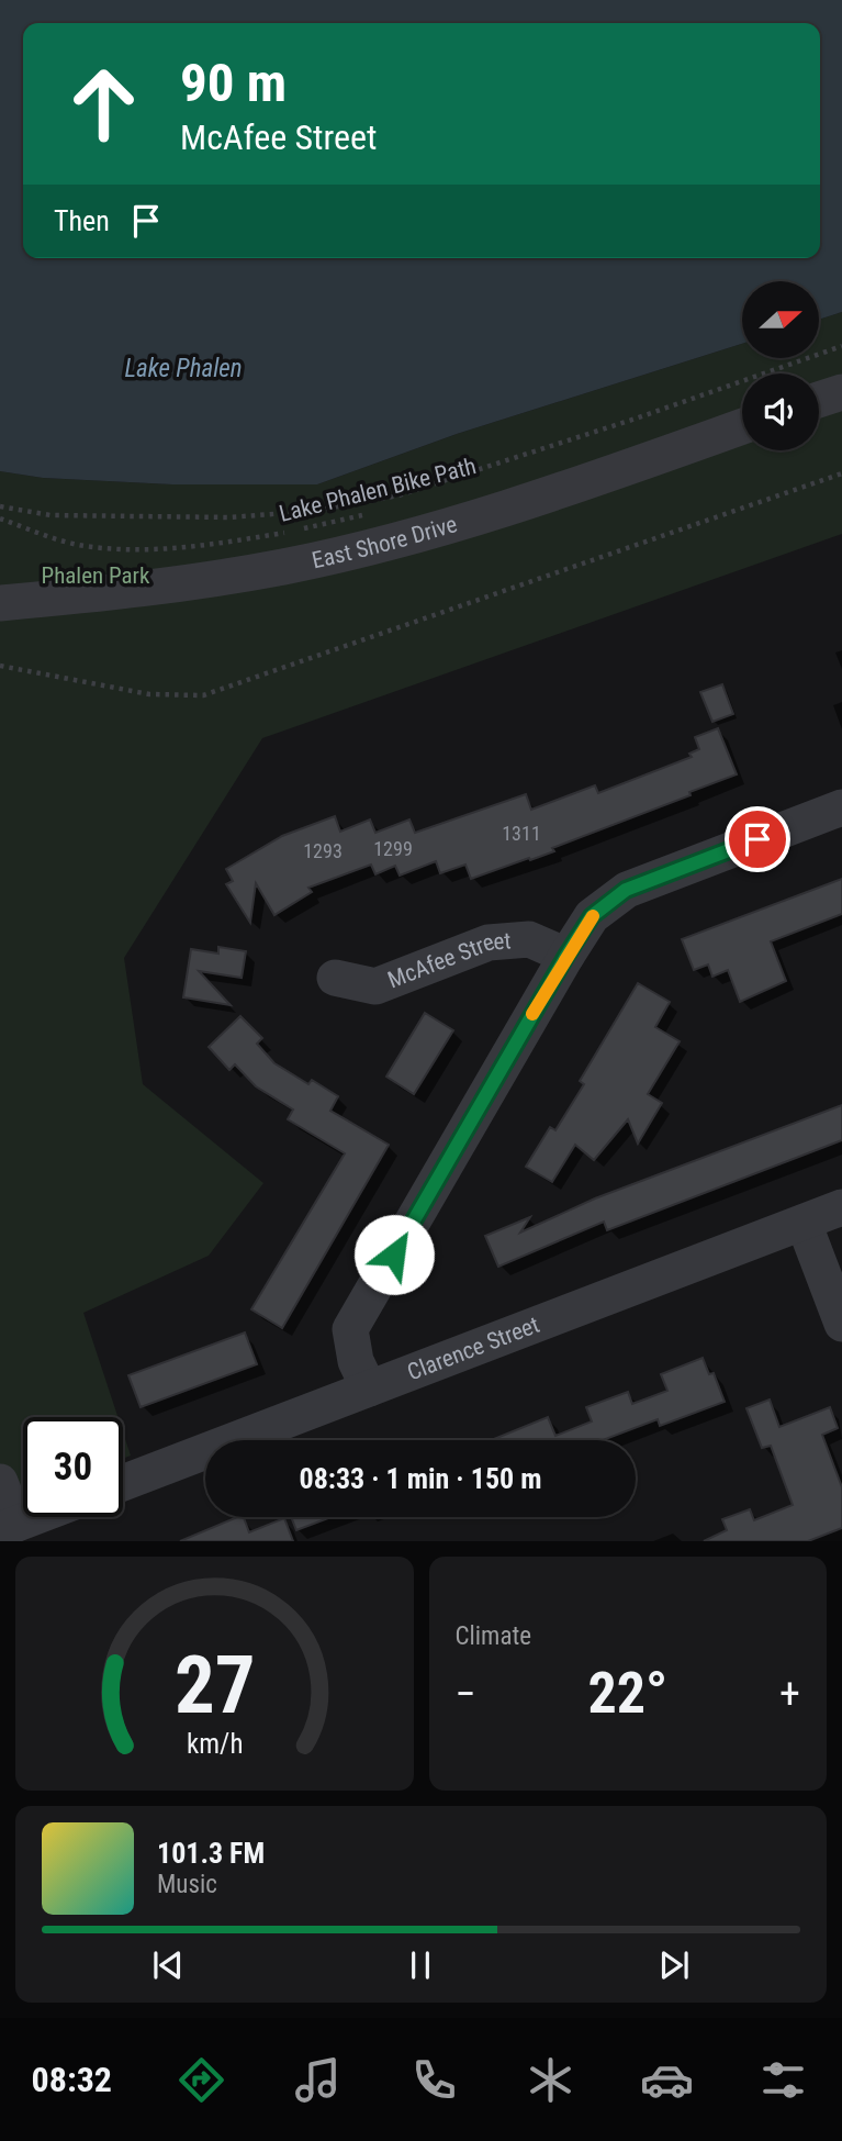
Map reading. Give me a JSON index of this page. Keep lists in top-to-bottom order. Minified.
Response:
{"streets":{"street":["East Shore Drive","McAfee Street","Clarence Street"],"path":["Lake Phalen Bike Path"]},"water":["Lake Phalen"],"parks":["Phalen Park"],"house_numbers":["1311","1299","1293"],"north":"right","page":{"turn":["90 m","McAfee Street"],"then":"Then","limit":"30","trip":"08:33 · 1 min · 150 m","tile":"Climate","heat":["−","22°","+"],"song":["101.3 FM","Music"],"tabs":"08:32","gauge":["27","km/h"]}}
